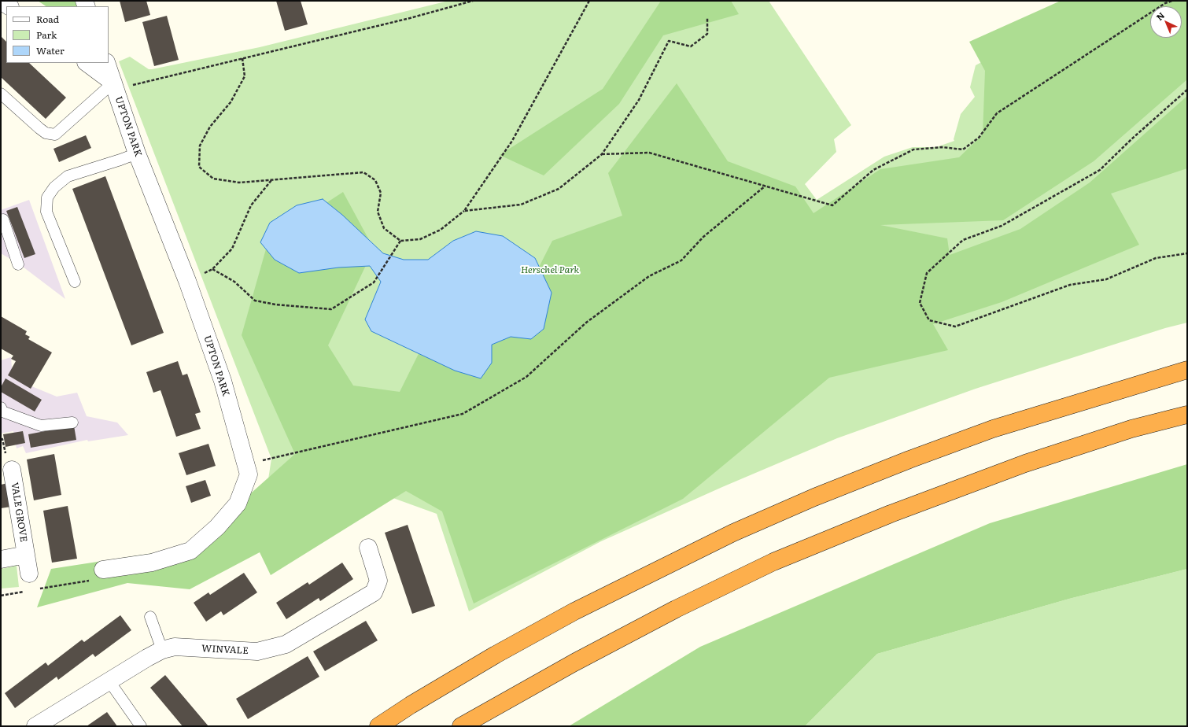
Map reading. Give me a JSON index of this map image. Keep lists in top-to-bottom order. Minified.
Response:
{"streets":{"street":["UPTON PARK","VALE GROVE","WINVALE"]},"parks":["Herschel Park"],"legend":["Road","Park","Water"],"north":"top left"}
